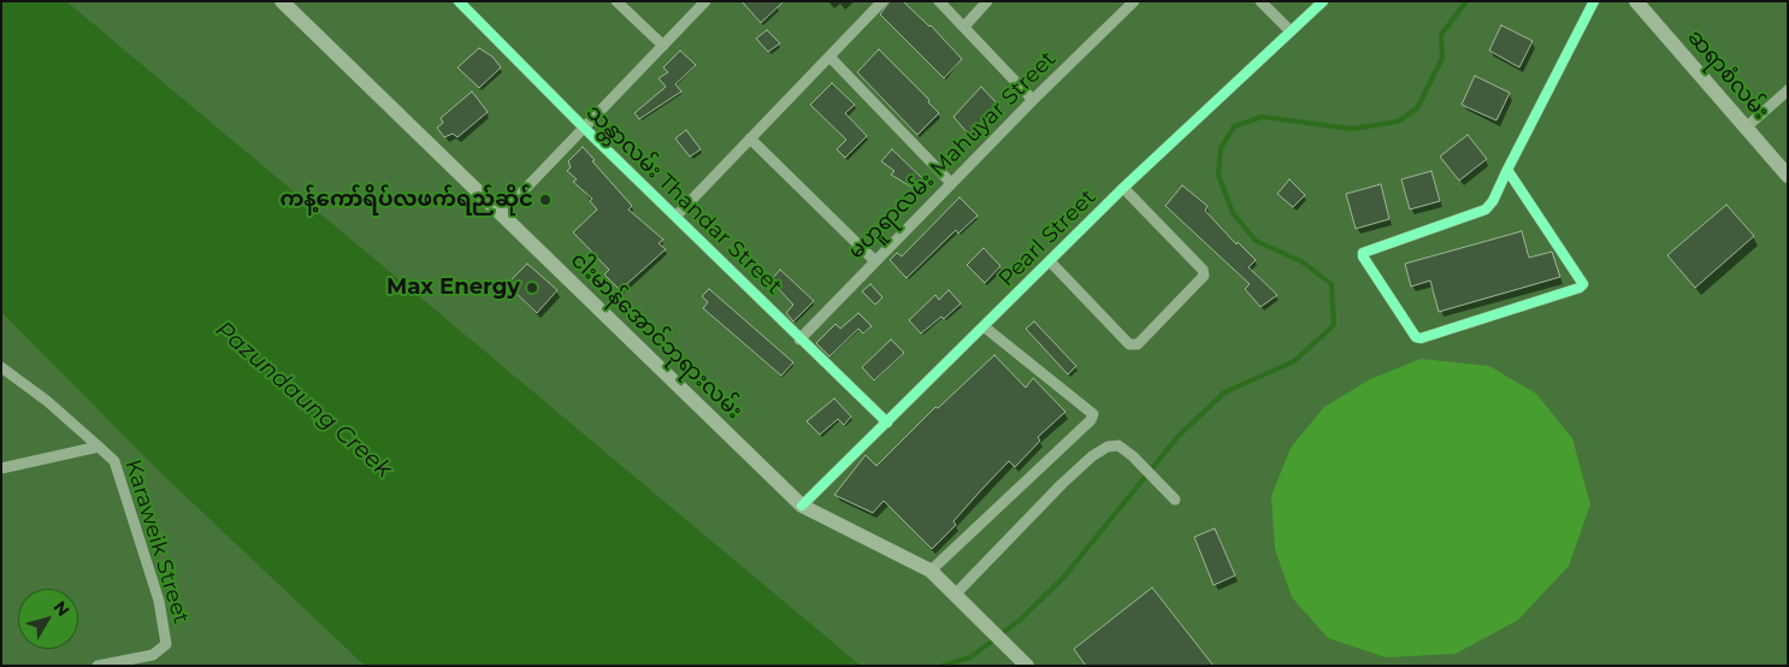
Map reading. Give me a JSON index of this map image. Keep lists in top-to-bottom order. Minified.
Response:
{"streets":{"main road":["ဆရာစံလမ်း","ငါးမာန်အောင်ဘုရားလမ်း"],"street":["မဟူရာလမ်း Mahuyar Street","သန္တာလမ်း Thandar Street","Pearl Street","Karaweik Street"]},"crossings":[["မဟူရာလမ်း Mahuyar Street","သန္တာလမ်း Thandar Street"],["သန္တာလမ်း Thandar Street","Pearl Street"],["Pearl Street","ငါးမာန်အောင်ဘုရားလမ်း"]],"water":["Pazundaung Creek"],"places":["ကန့်ကော်ရိပ်လဖက်ရည်ဆိုင်","Max Energy"],"north":"top right"}
